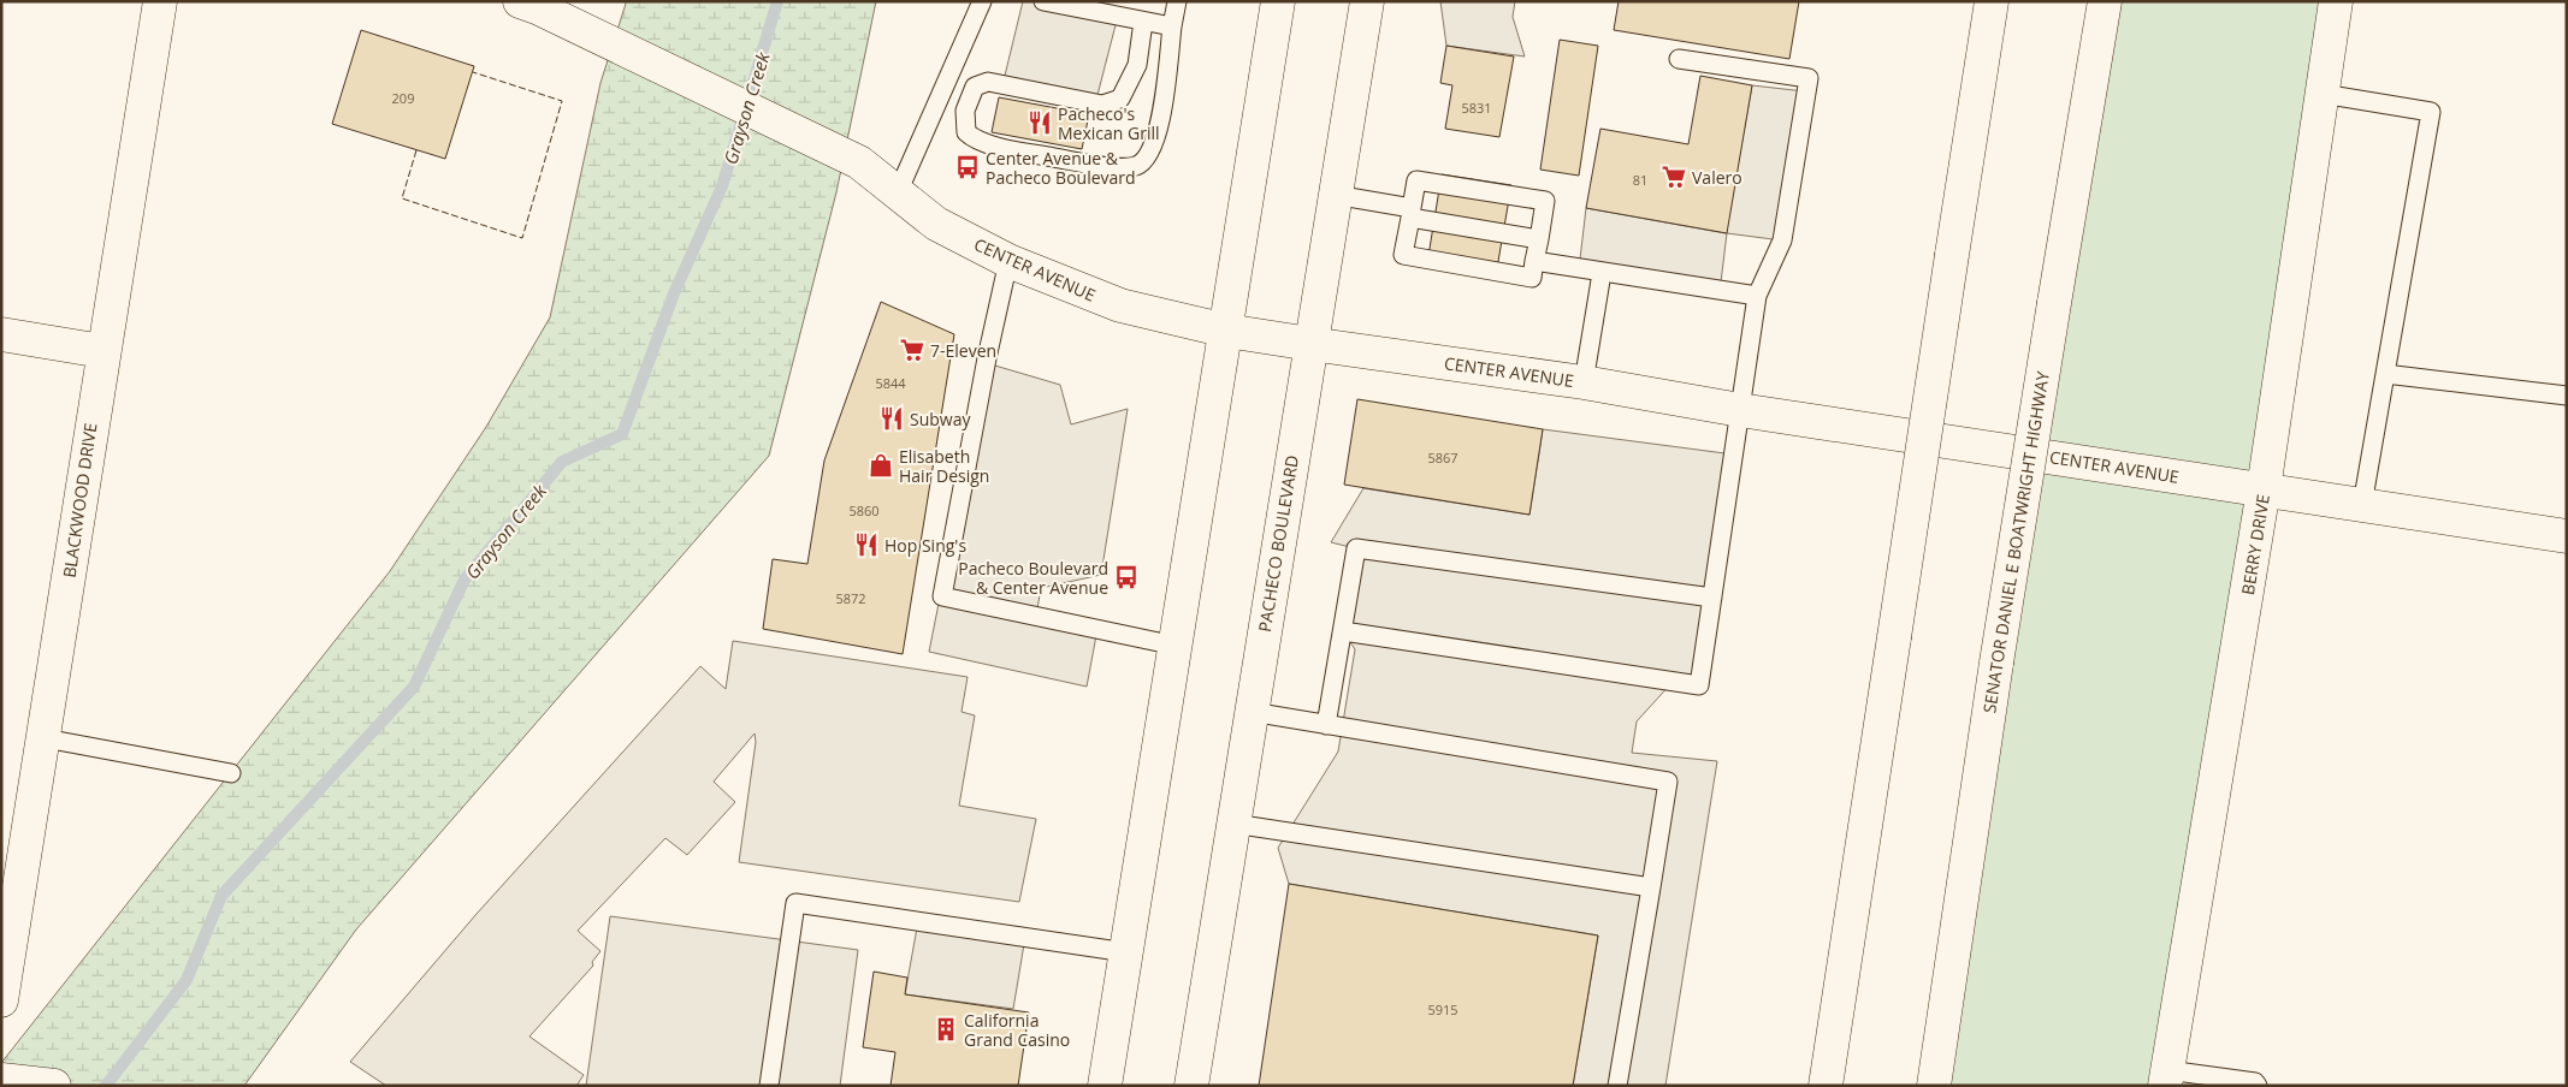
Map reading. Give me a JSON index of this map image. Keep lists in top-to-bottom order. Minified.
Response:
{"streets":{"main road":["CENTER AVENUE","BLACKWOOD DRIVE","SENATOR DANIEL E BOATWRIGHT HIGHWAY","PACHECO BOULEVARD","BERRY DRIVE"]},"crossings":[["CENTER AVENUE","PACHECO BOULEVARD"],["CENTER AVENUE","BERRY DRIVE"]],"water":["Grayson Creek"],"places":{"restaurant":["Pacheco's Mexican Grill","Subway","Hop Sing's"],"bus stop":["Center Avenue & Pacheco Boulevard","Pacheco Boulevard & Center Avenue"],"supermarket":["Valero","7-Eleven"],"shop":["Elisabeth Hair Design"],"building":["California Grand Casino"]},"house_numbers":["209","5831","81","5844","5867","5860","5872","5915"]}
